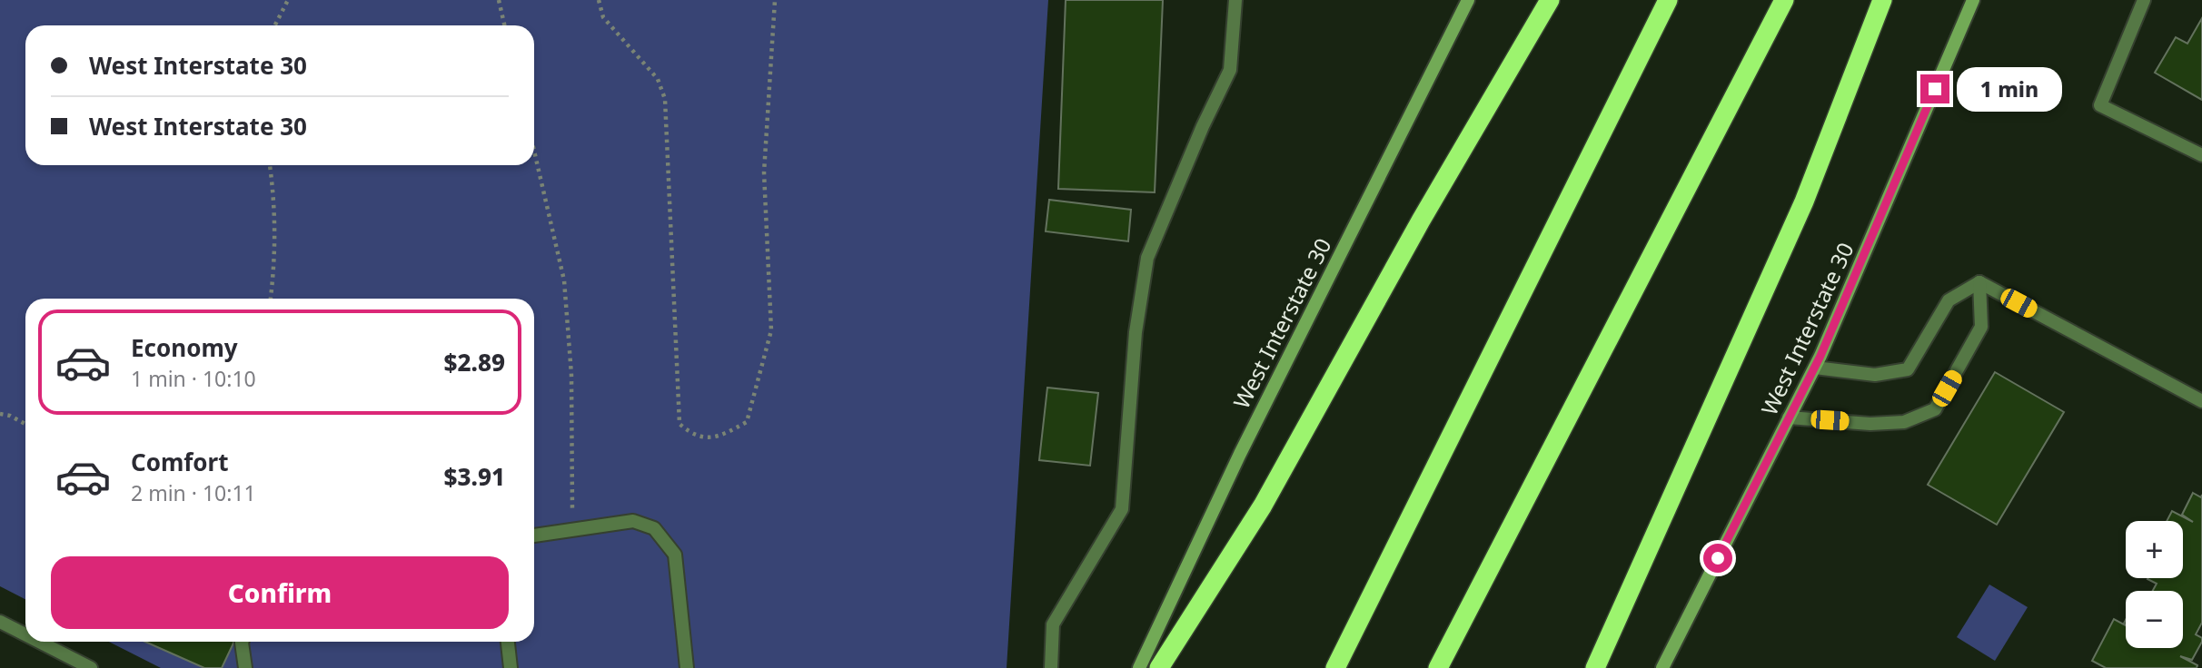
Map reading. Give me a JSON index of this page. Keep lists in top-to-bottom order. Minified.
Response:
{"streets":{"main road":["West Interstate 30"]},"page":{"banner":["West Interstate 30","West Interstate 30"],"bubble":"1 min","list":[{"name":"Economy","note":"1 min · 10:10","value":"$2.89"},{"name":"Comfort","note":"2 min · 10:11","value":"$3.91"}],"map_buttons":["+","−"],"buttons":"Confirm"}}
